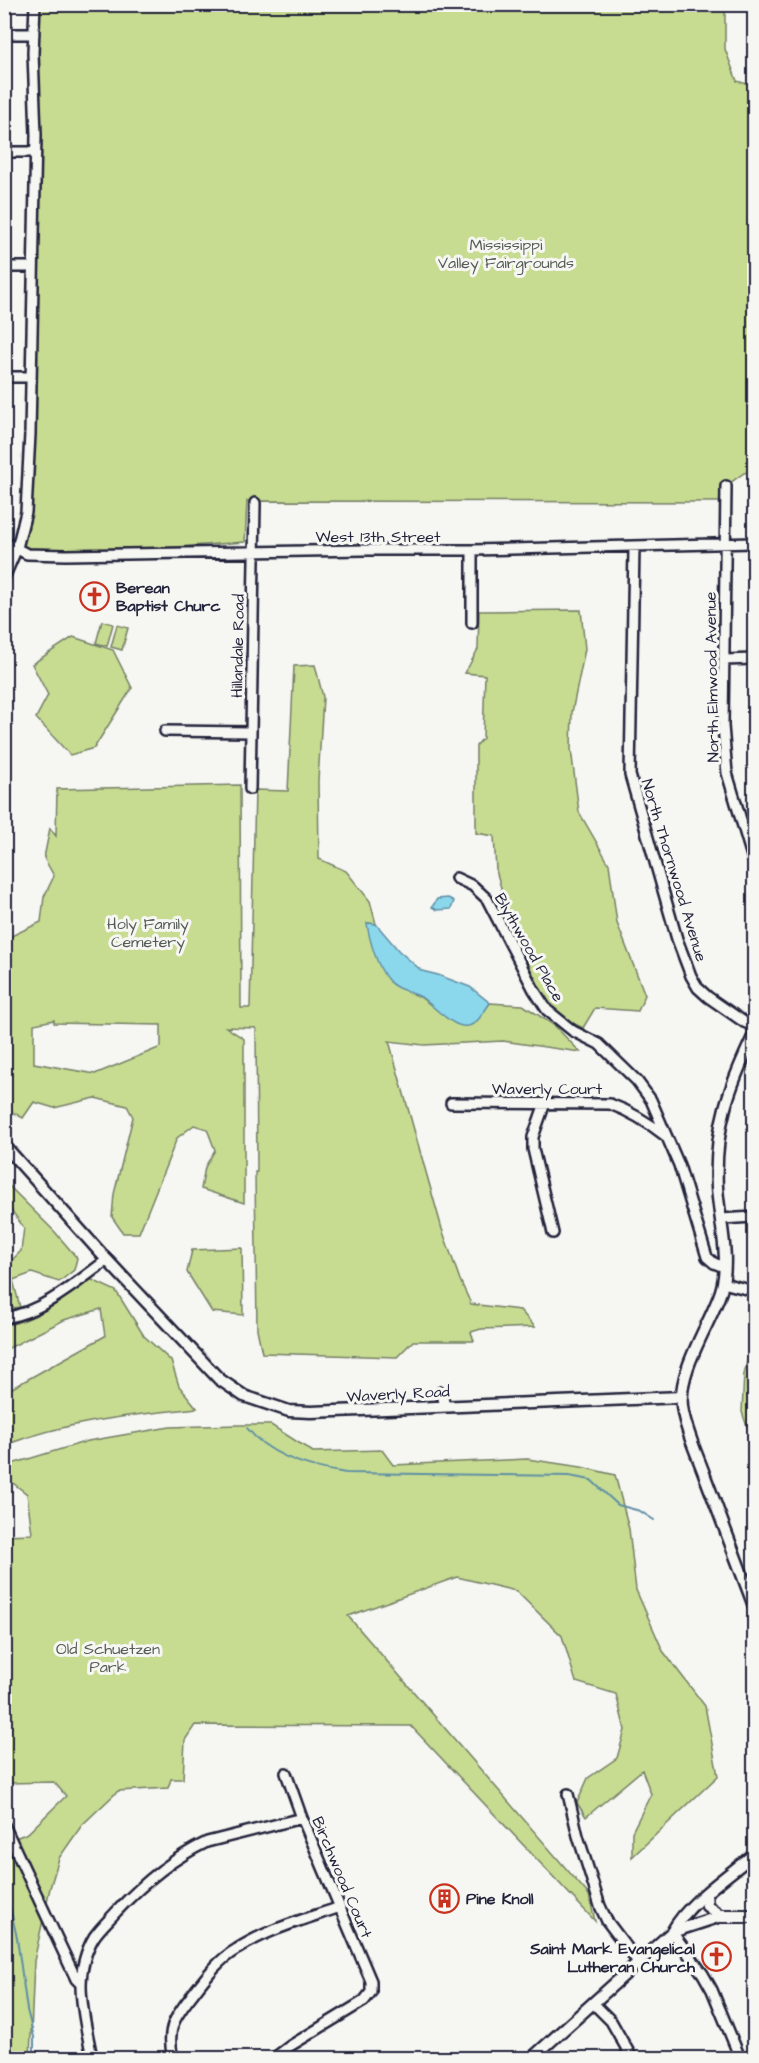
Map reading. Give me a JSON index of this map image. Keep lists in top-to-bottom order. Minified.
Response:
{"streets":{"street":["West 13th Street","Hillandale Road","North Elmwood Avenue","North Thornwood Avenue","Blythwood Place","Waverly Court","Waverly Road","Birchwood Court"]},"crossings":[["West 13th Street","Hillandale Road"],["West 13th Street","North Elmwood Avenue"],["West 13th Street","North Thornwood Avenue"],["Blythwood Place","Waverly Court"]],"parks":["Mississippi Valley Fairgrounds","Holy Family Cemetery","Old Schuetzen Park"],"places":{"church":["Berean Baptist Churc","Saint Mark Evangelical Lutheran Church"],"building":["Pine Knoll"]}}
